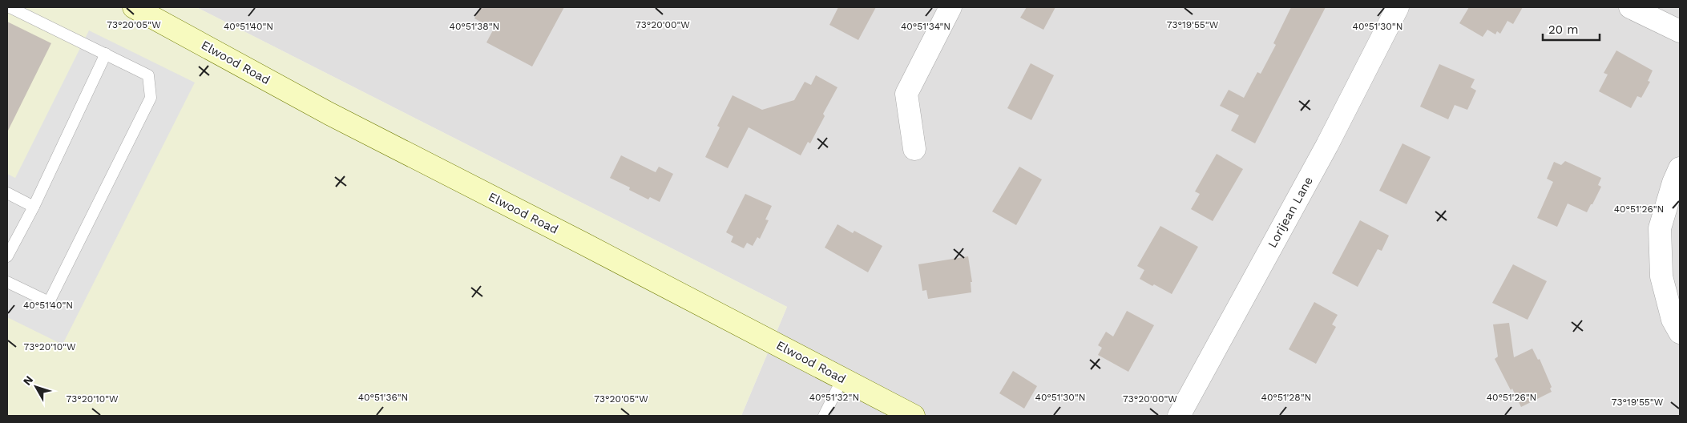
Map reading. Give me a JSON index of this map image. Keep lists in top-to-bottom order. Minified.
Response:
{"streets":{"main road":["Elwood Road"],"street":["Lorijean Lane"]},"scale_bar":"20 m","north":"top left","coordinates":["73°19'55\"W","73°20'05\"W","73°20'00\"W","40°51'40\"N","40°51'38\"N","40°51'34\"N","40°51'30\"N","40°51'26\"N","73°20'10\"W","40°51'36\"N","40°51'32\"N","40°51'28\"N"]}
